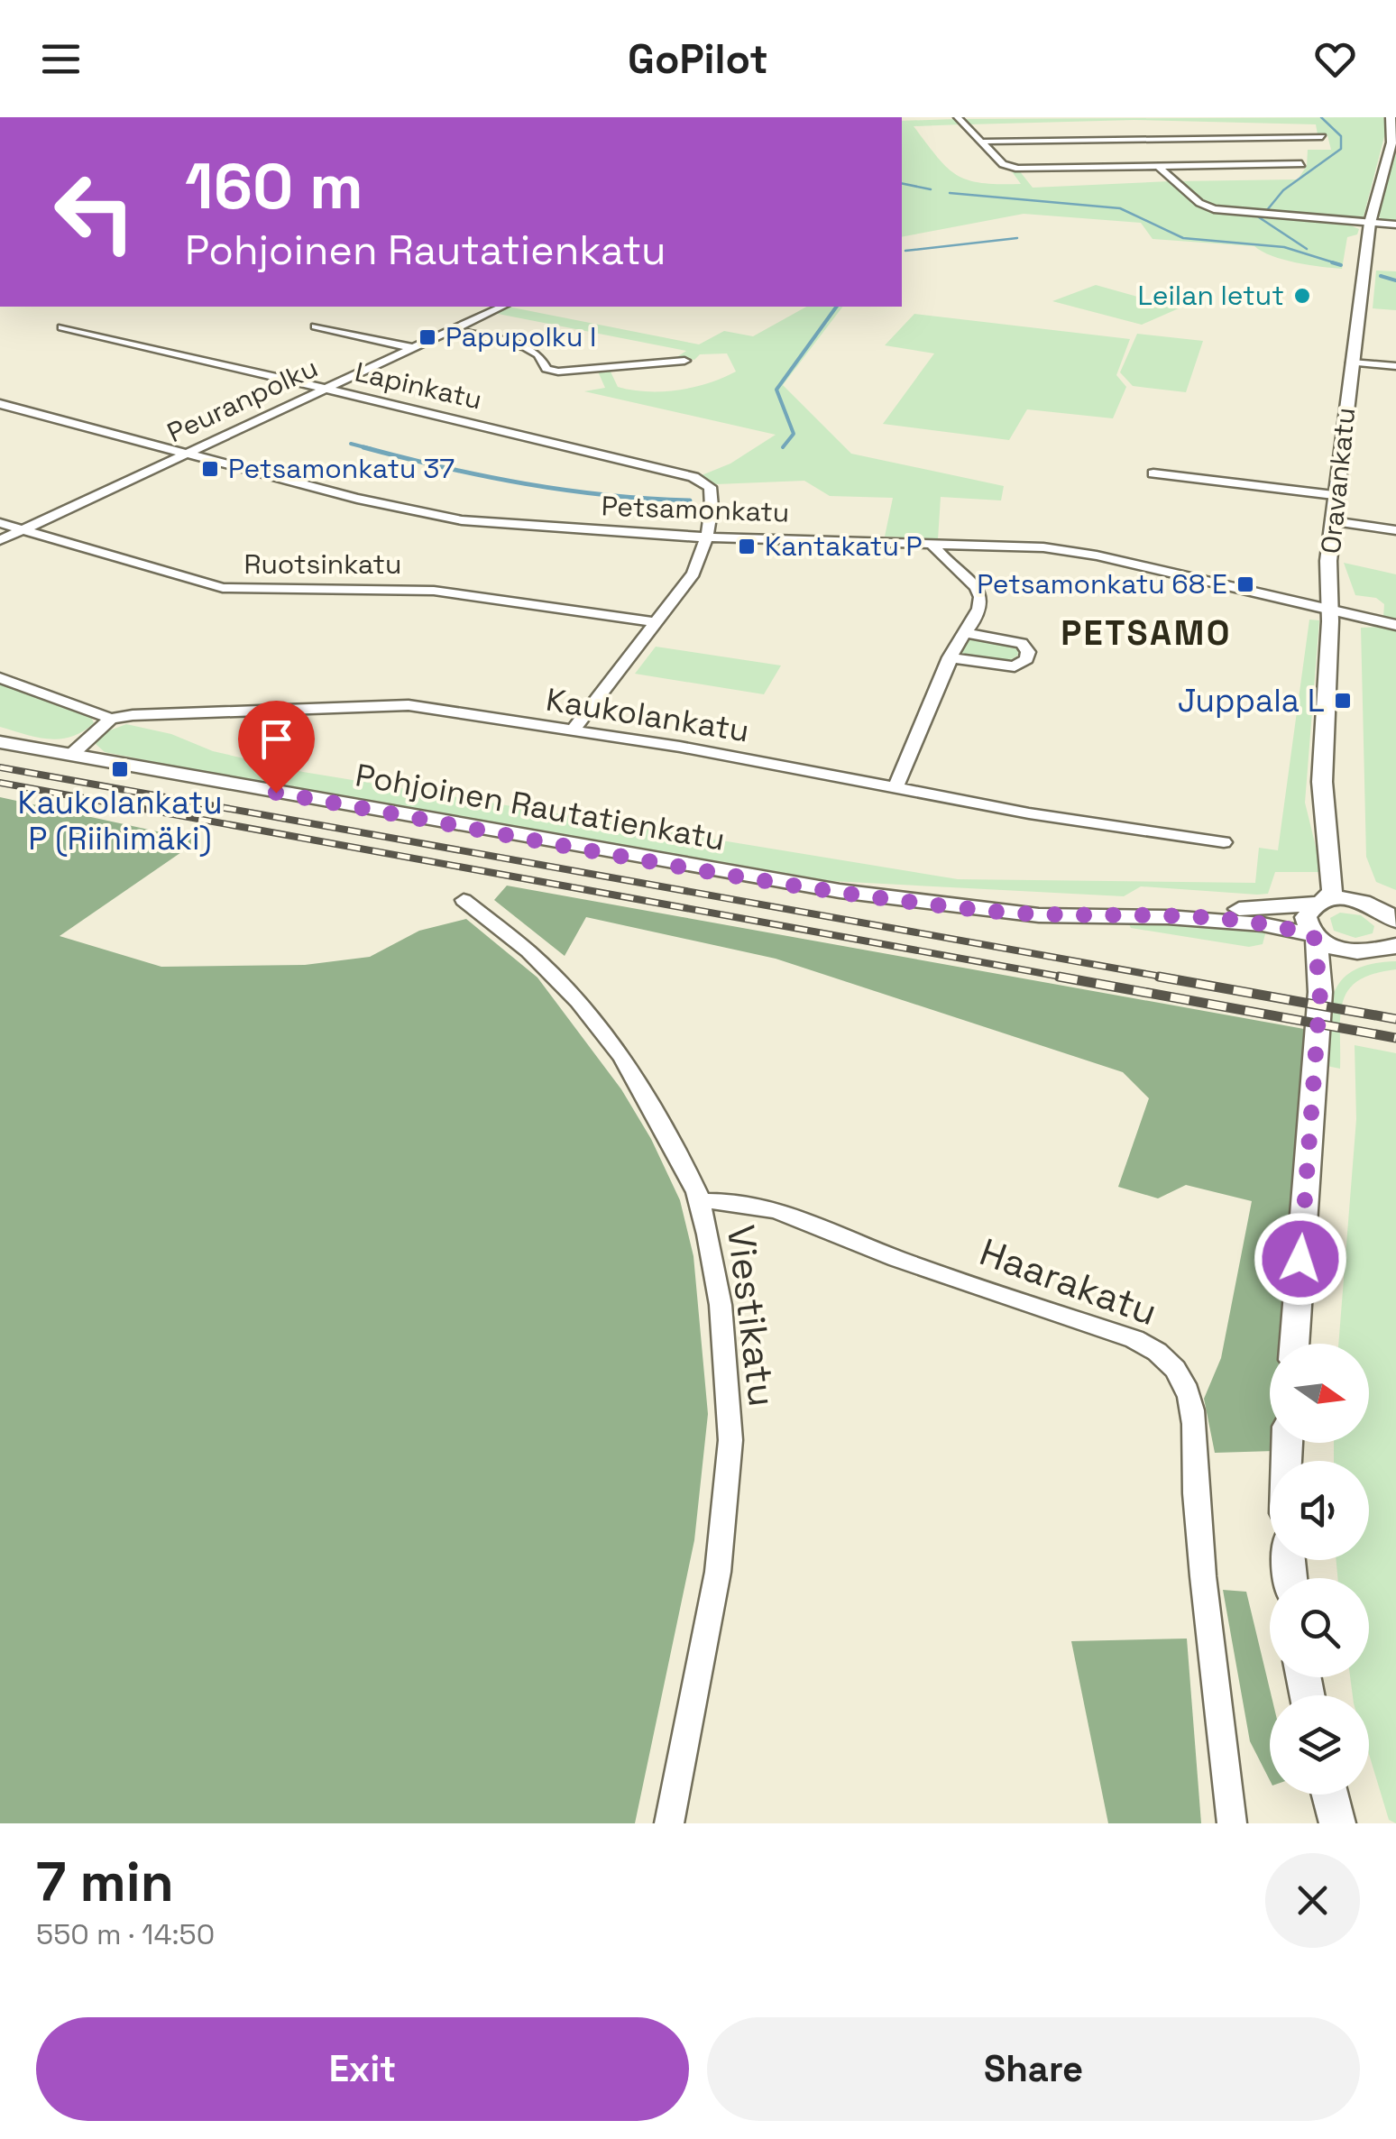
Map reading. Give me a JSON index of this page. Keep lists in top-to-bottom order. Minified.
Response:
{"streets":{"street":["Lapinkatu","Peuranpolku","Oravankatu","Petsamonkatu","Ruotsinkatu","Kaukolankatu","Pohjoinen Rautatienkatu","Haarakatu","Viestikatu"]},"crossings":[["Lapinkatu","Peuranpolku"],["Lapinkatu","Petsamonkatu"],["Peuranpolku","Petsamonkatu"],["Peuranpolku","Ruotsinkatu"],["Oravankatu","Petsamonkatu"],["Oravankatu","Pohjoinen Rautatienkatu"],["Haarakatu","Viestikatu"]],"districts":["PETSAMO"],"places":{"other":["Leilan letut"],"transit":["Papupolku I","Petsamonkatu 37","Kantakatu P","Petsamonkatu 68 E","Juppala L","Kaukolankatu P (Riihimäki)"]},"north":"right","page":{"header":"GoPilot","turn":["160 m","Pohjoinen Rautatienkatu"],"heading":["7 min","550 m · 14:50"],"buttons":["Exit","Share"]}}
